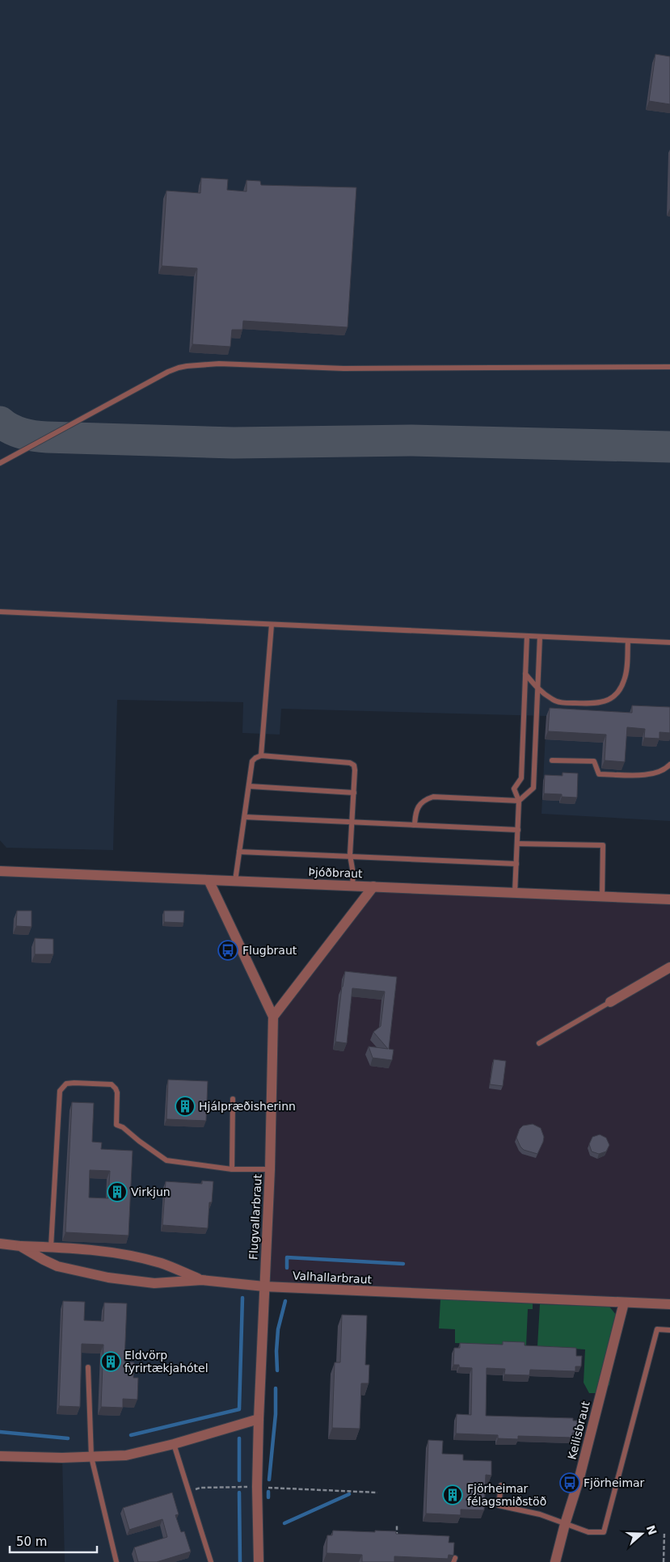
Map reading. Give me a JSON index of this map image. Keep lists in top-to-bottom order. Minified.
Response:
{"streets":{"street":["Þjóðbraut","Flugvallarbraut","Valhallarbraut","Keilisbraut"]},"crossings":[["Þjóðbraut","Flugvallarbraut"],["Flugvallarbraut","Valhallarbraut"],["Valhallarbraut","Keilisbraut"]],"places":{"bus stop":["Flugbraut","Fjörheimar"],"building":["Hjálpræðisherinn","Virkjun","Eldvörp fyrirtækjahótel","Fjörheimar félagsmiðstöð"]},"scale_bar":"50 m","north":"right"}
